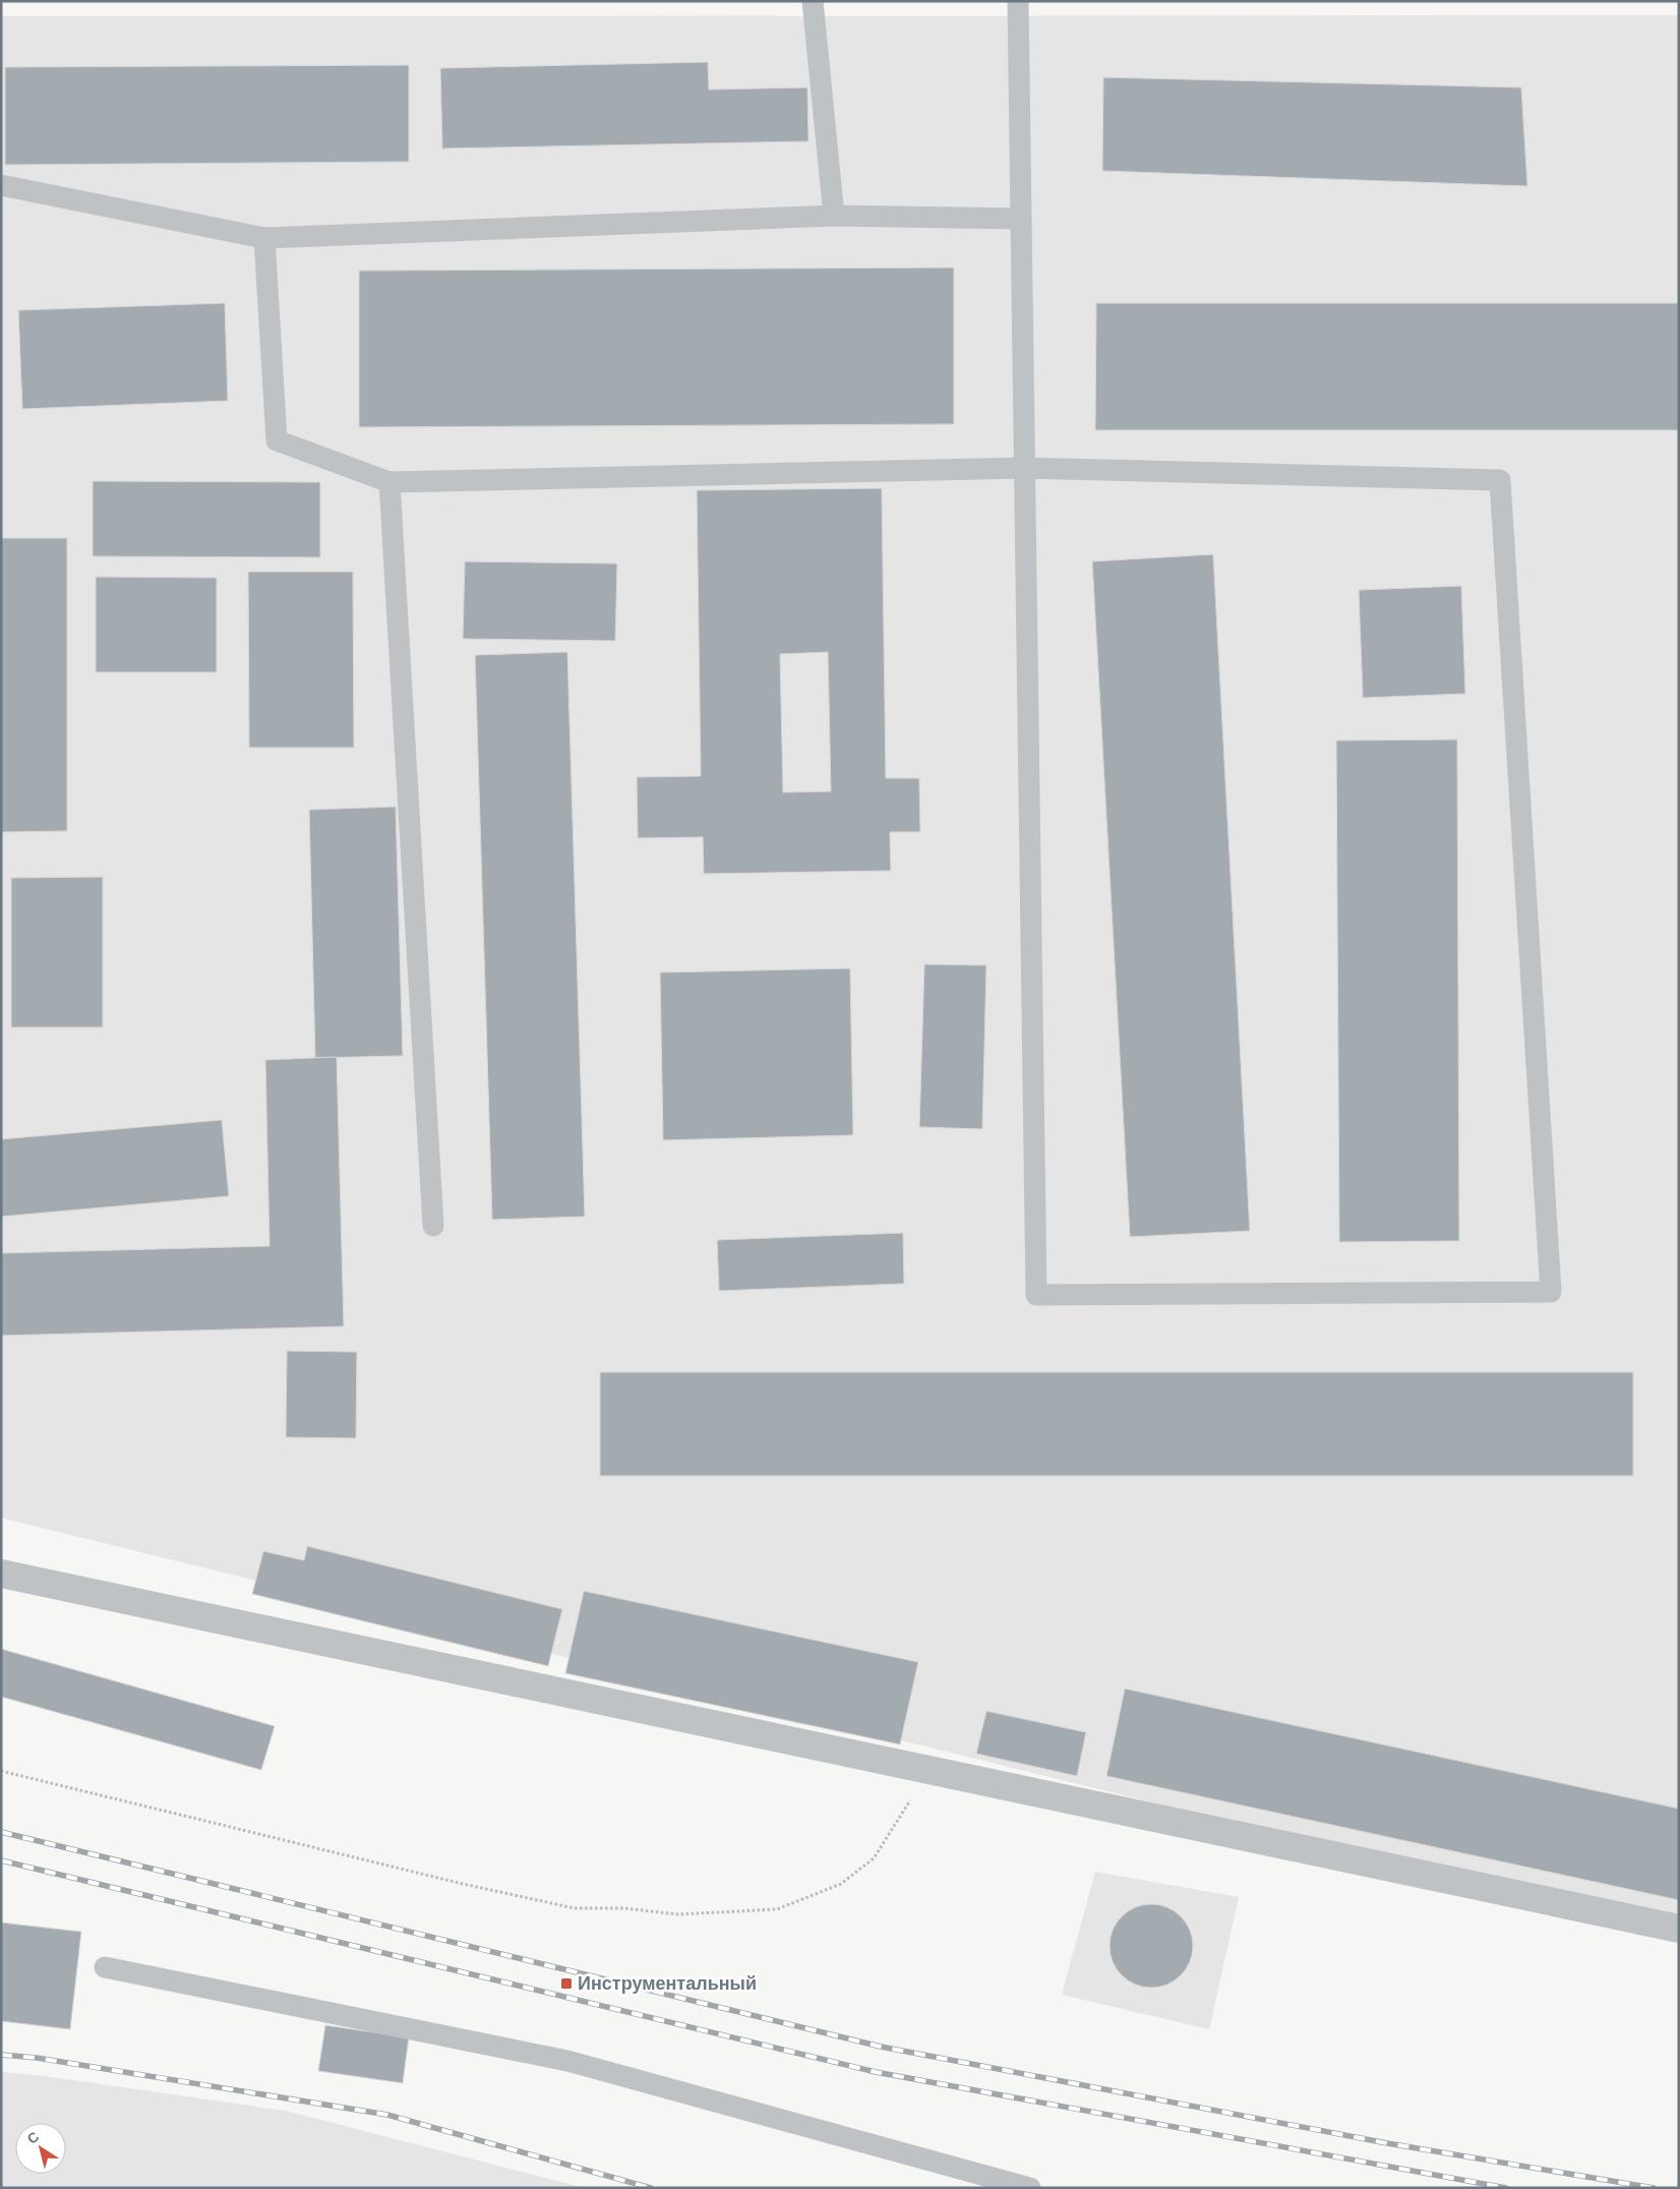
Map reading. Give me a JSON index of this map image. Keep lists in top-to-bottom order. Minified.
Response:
{"places":{"transit":["Инструментальный"]},"north":"top left"}
